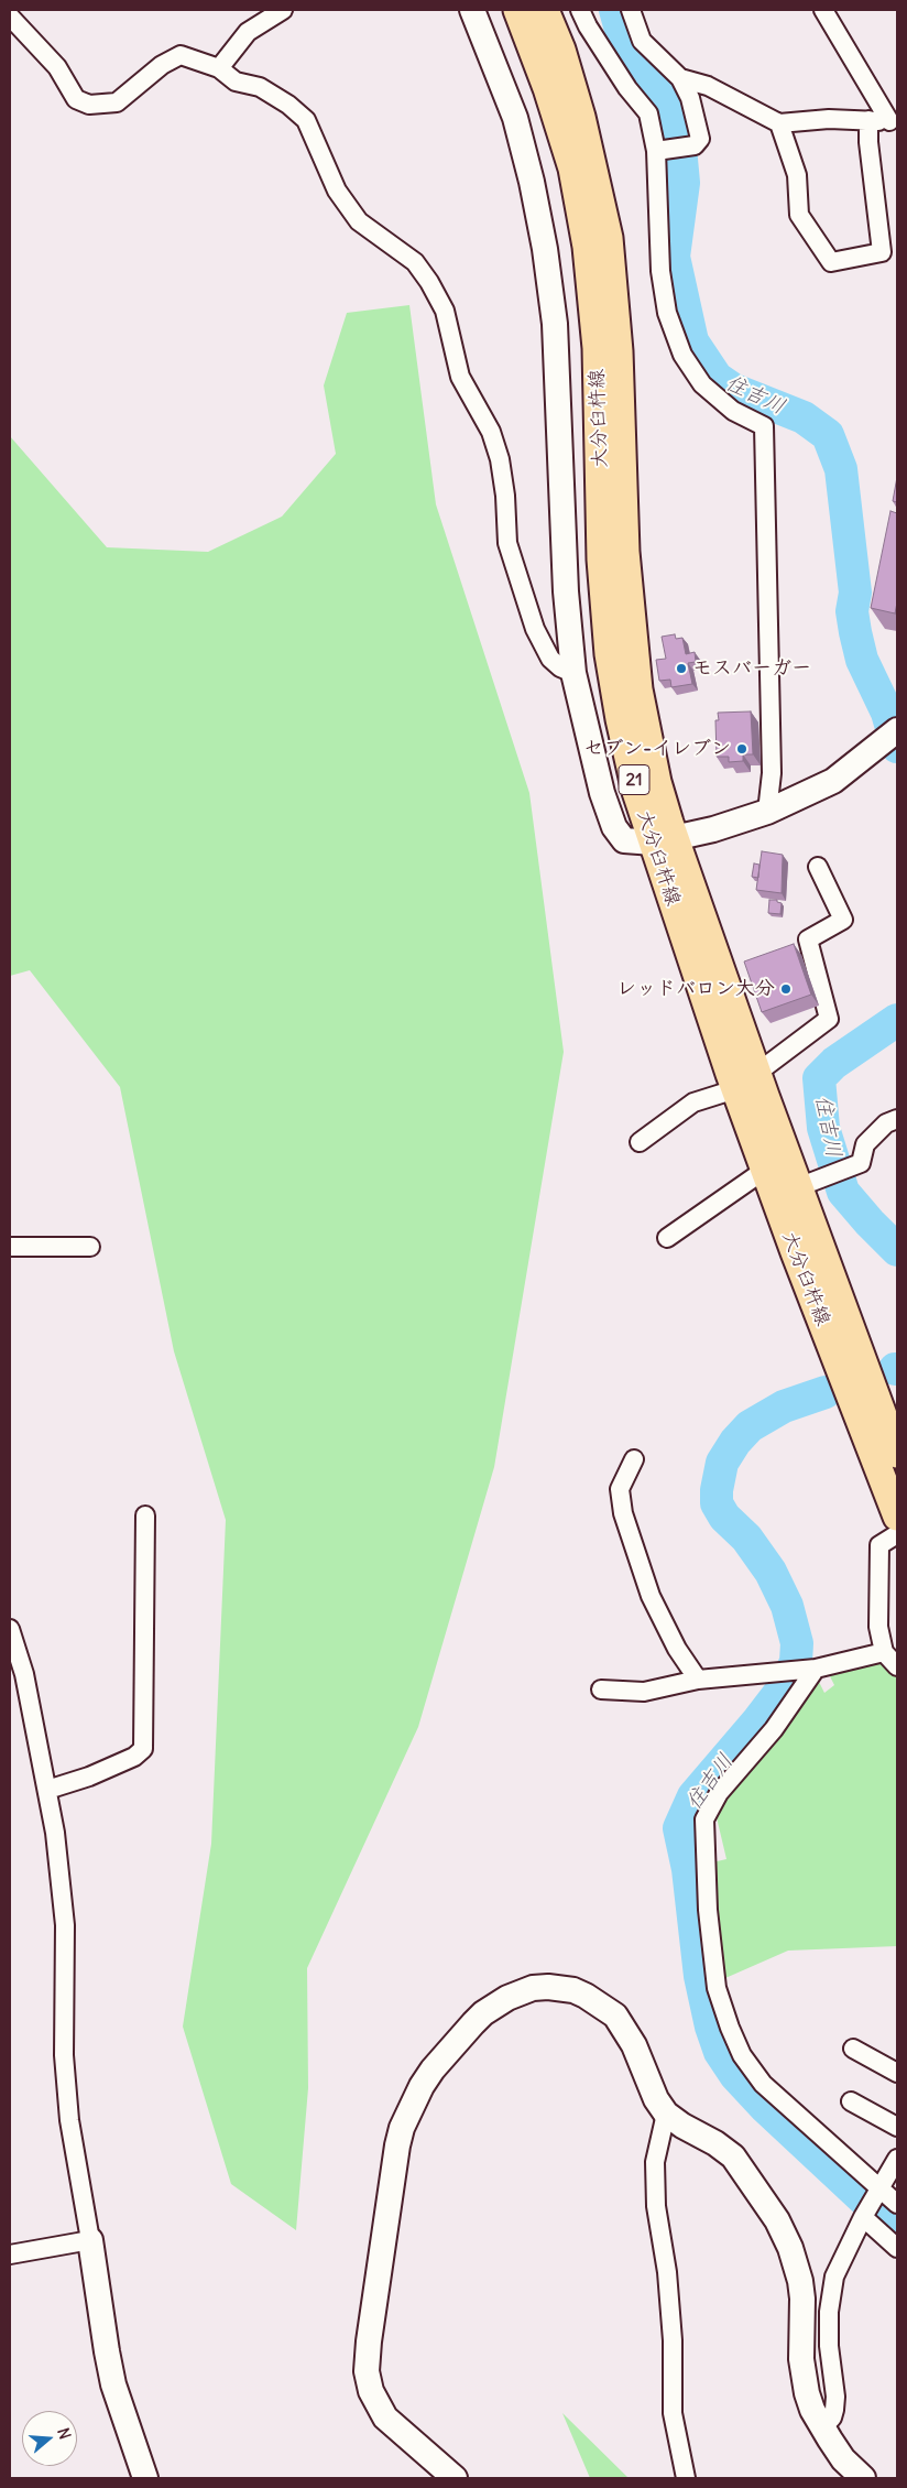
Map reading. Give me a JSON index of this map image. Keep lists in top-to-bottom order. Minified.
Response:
{"streets":{"main road":["大分臼杵線","21"]},"water":["住吉川"],"places":["モスバーガー","セブン-イレブン","レッドバロン大分"],"north":"right"}
